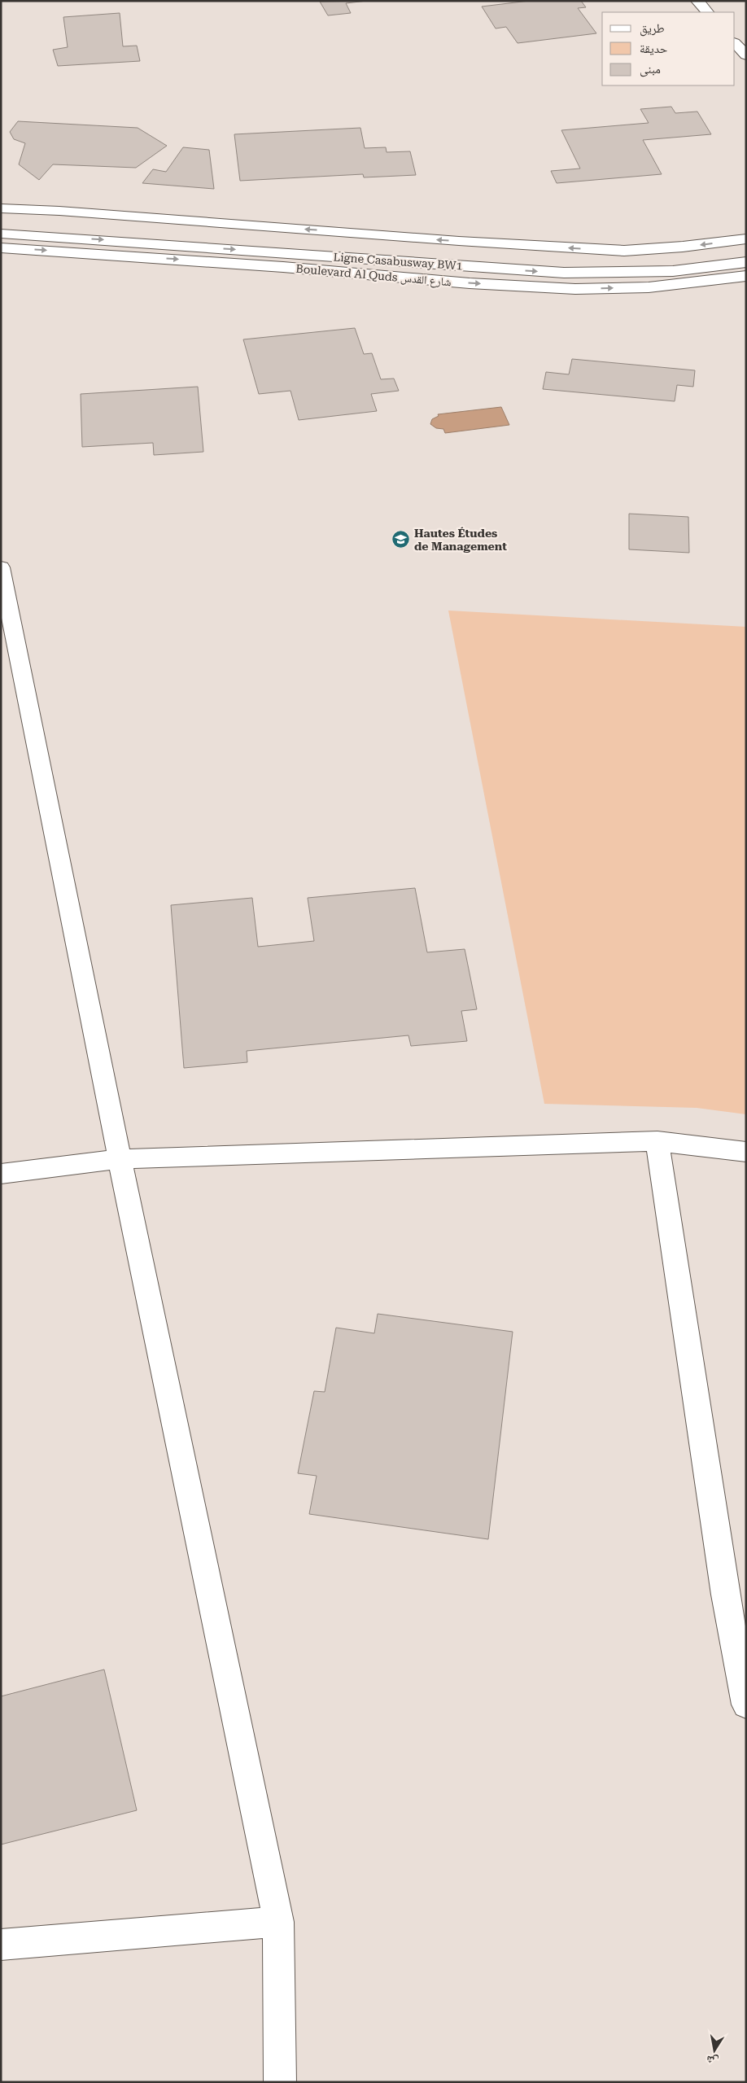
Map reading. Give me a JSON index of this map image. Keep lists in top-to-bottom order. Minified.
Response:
{"streets":{"street":["Ligne Casabusway BW1","Boulevard Al Quds شارع القدس"]},"places":{"school or university":["Hautes Études de Management"]},"legend":["طريق","حديقة","مبنى"],"north":"bottom"}
